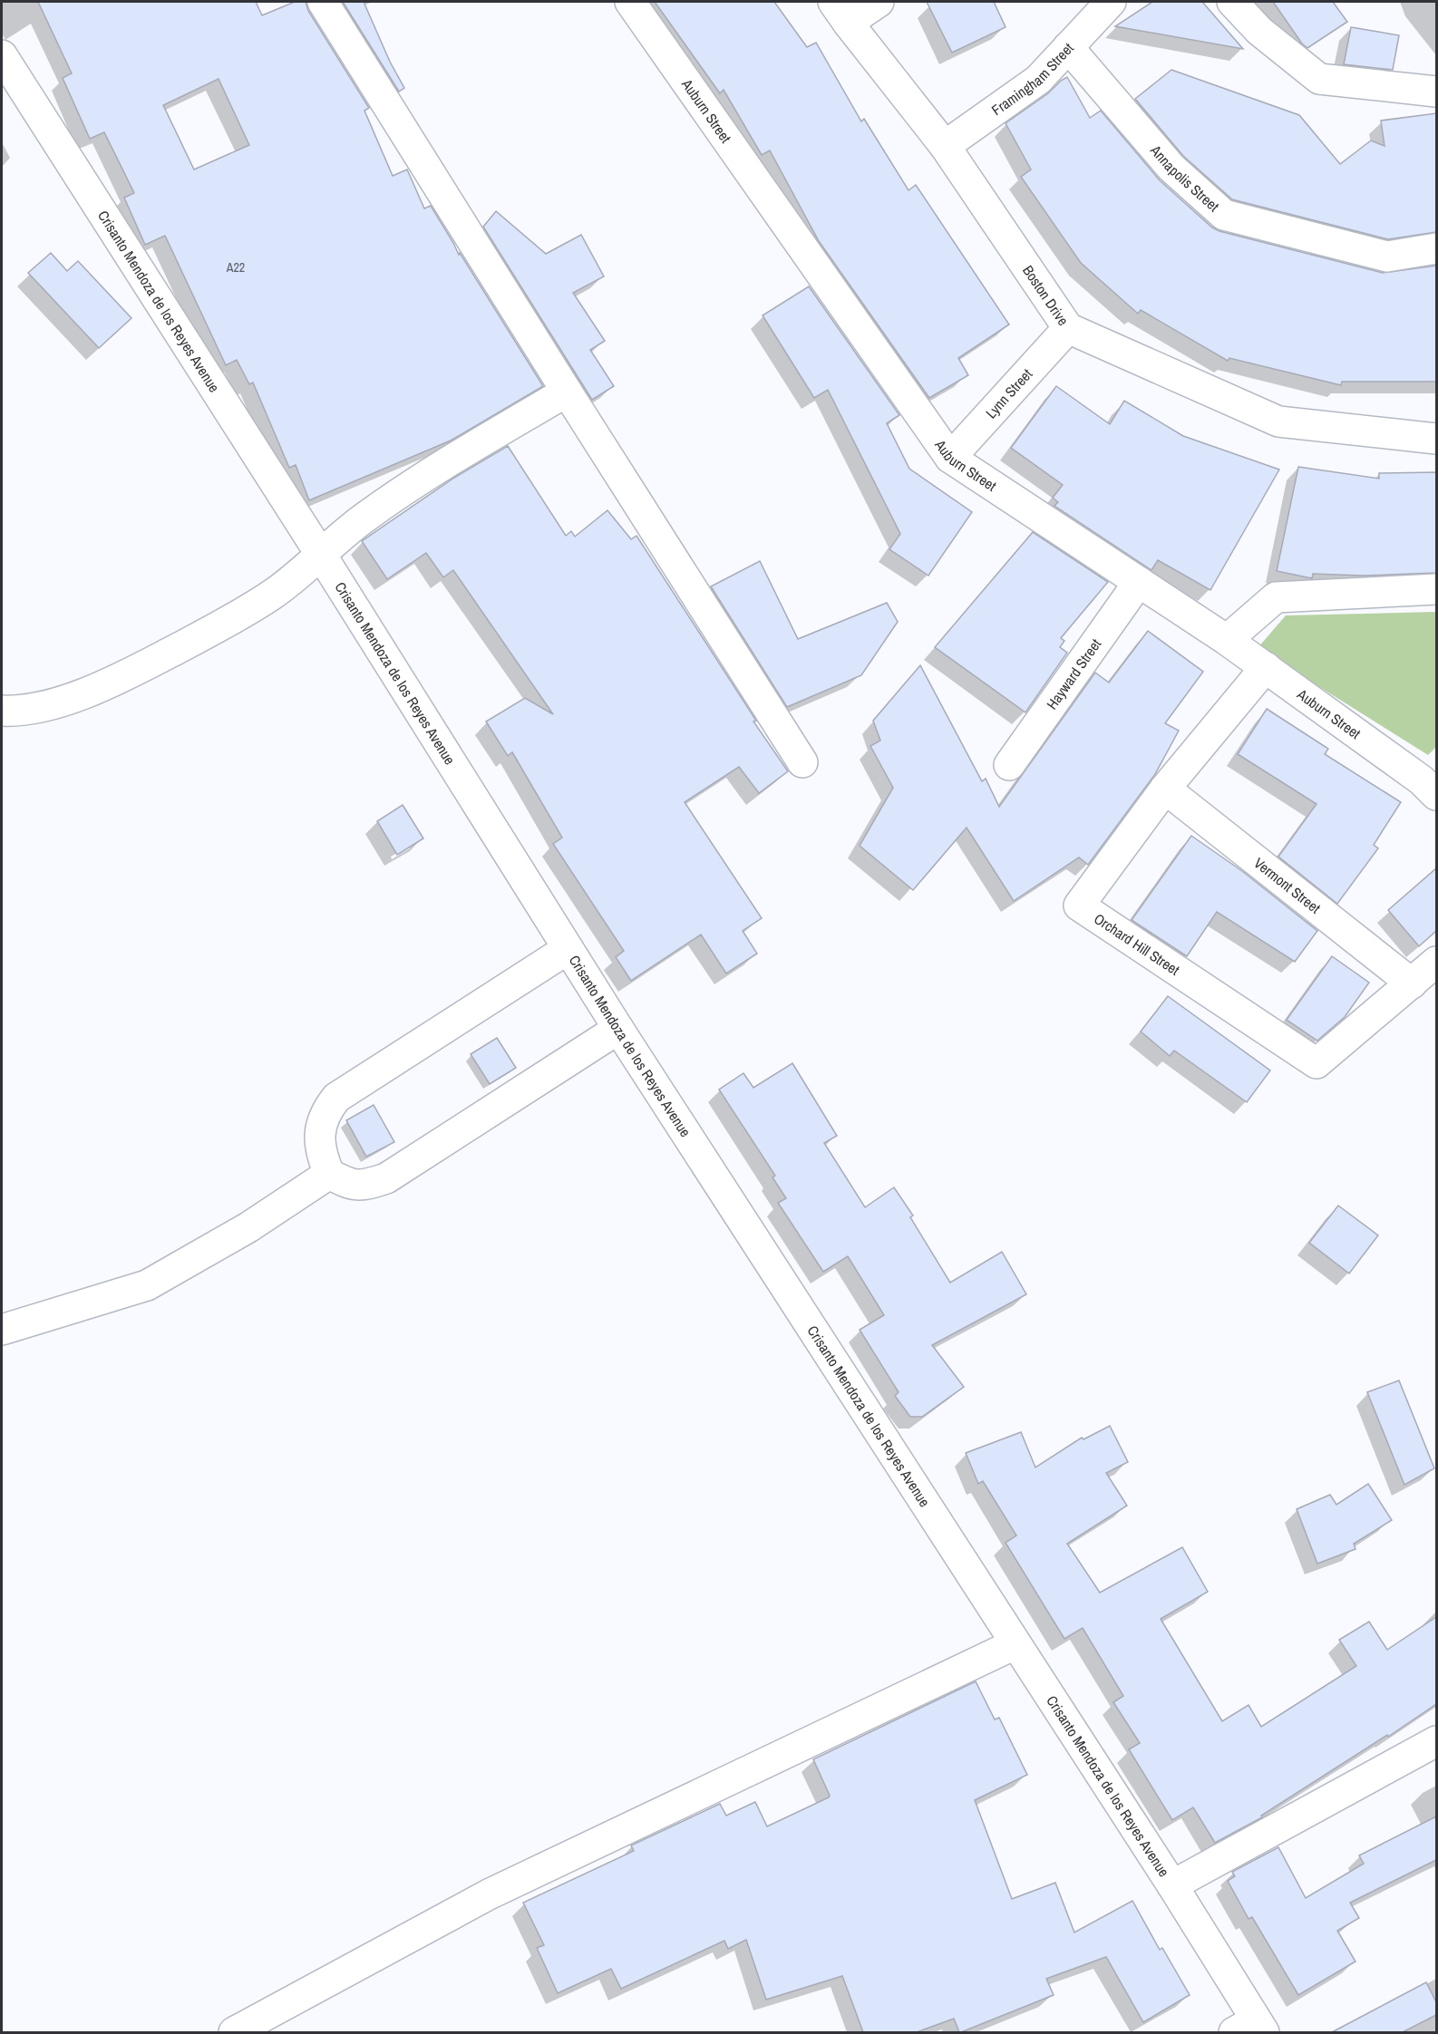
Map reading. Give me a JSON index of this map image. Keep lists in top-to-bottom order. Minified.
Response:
{"streets":{"street":["Framingham Street","Auburn Street","Annapolis Street","Boston Drive","Crisanto Mendoza de los Reyes Avenue","Lynn Street","Hayward Street","Vermont Street","Orchard Hill Street"]},"crossings":[["Framingham Street","Annapolis Street"],["Framingham Street","Boston Drive"],["Auburn Street","Lynn Street"],["Auburn Street","Hayward Street"],["Auburn Street","Orchard Hill Street"],["Boston Drive","Lynn Street"],["Vermont Street","Orchard Hill Street"]],"house_numbers":["A22"]}
